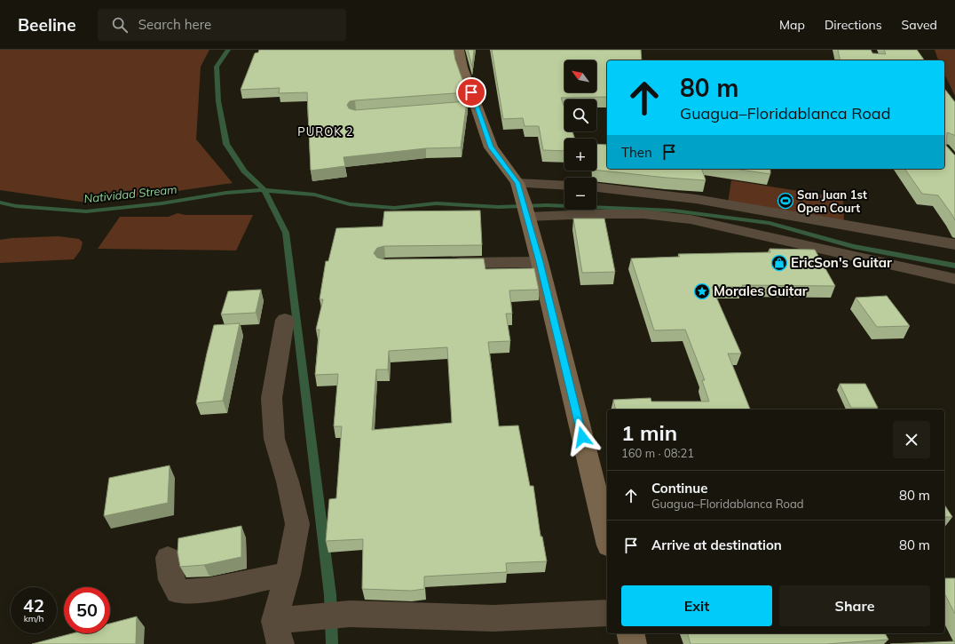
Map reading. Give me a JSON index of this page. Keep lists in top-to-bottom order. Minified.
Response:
{"districts":["PUROK 2"],"water":["Natividad Stream"],"places":{"sports":["San Juan 1st Open Court"],"shop":["EricSon's Guitar"],"place":["Morales Guitar"]},"north":"top left","page":{"header":"Beeline","search":"Search here","nav":["Map","Directions","Saved"],"map_buttons":["+","−"],"turn":["80 m","Guagua–Floridablanca Road"],"then":"Then","heading":["1 min","160 m · 08:21"],"list":[{"name":"Continue","note":"Guagua–Floridablanca Road","value":"80 m"},{"name":"Arrive at destination","value":"80 m"}],"buttons":["Exit","Share"],"speed":"42 km/h","limit":"50"}}
